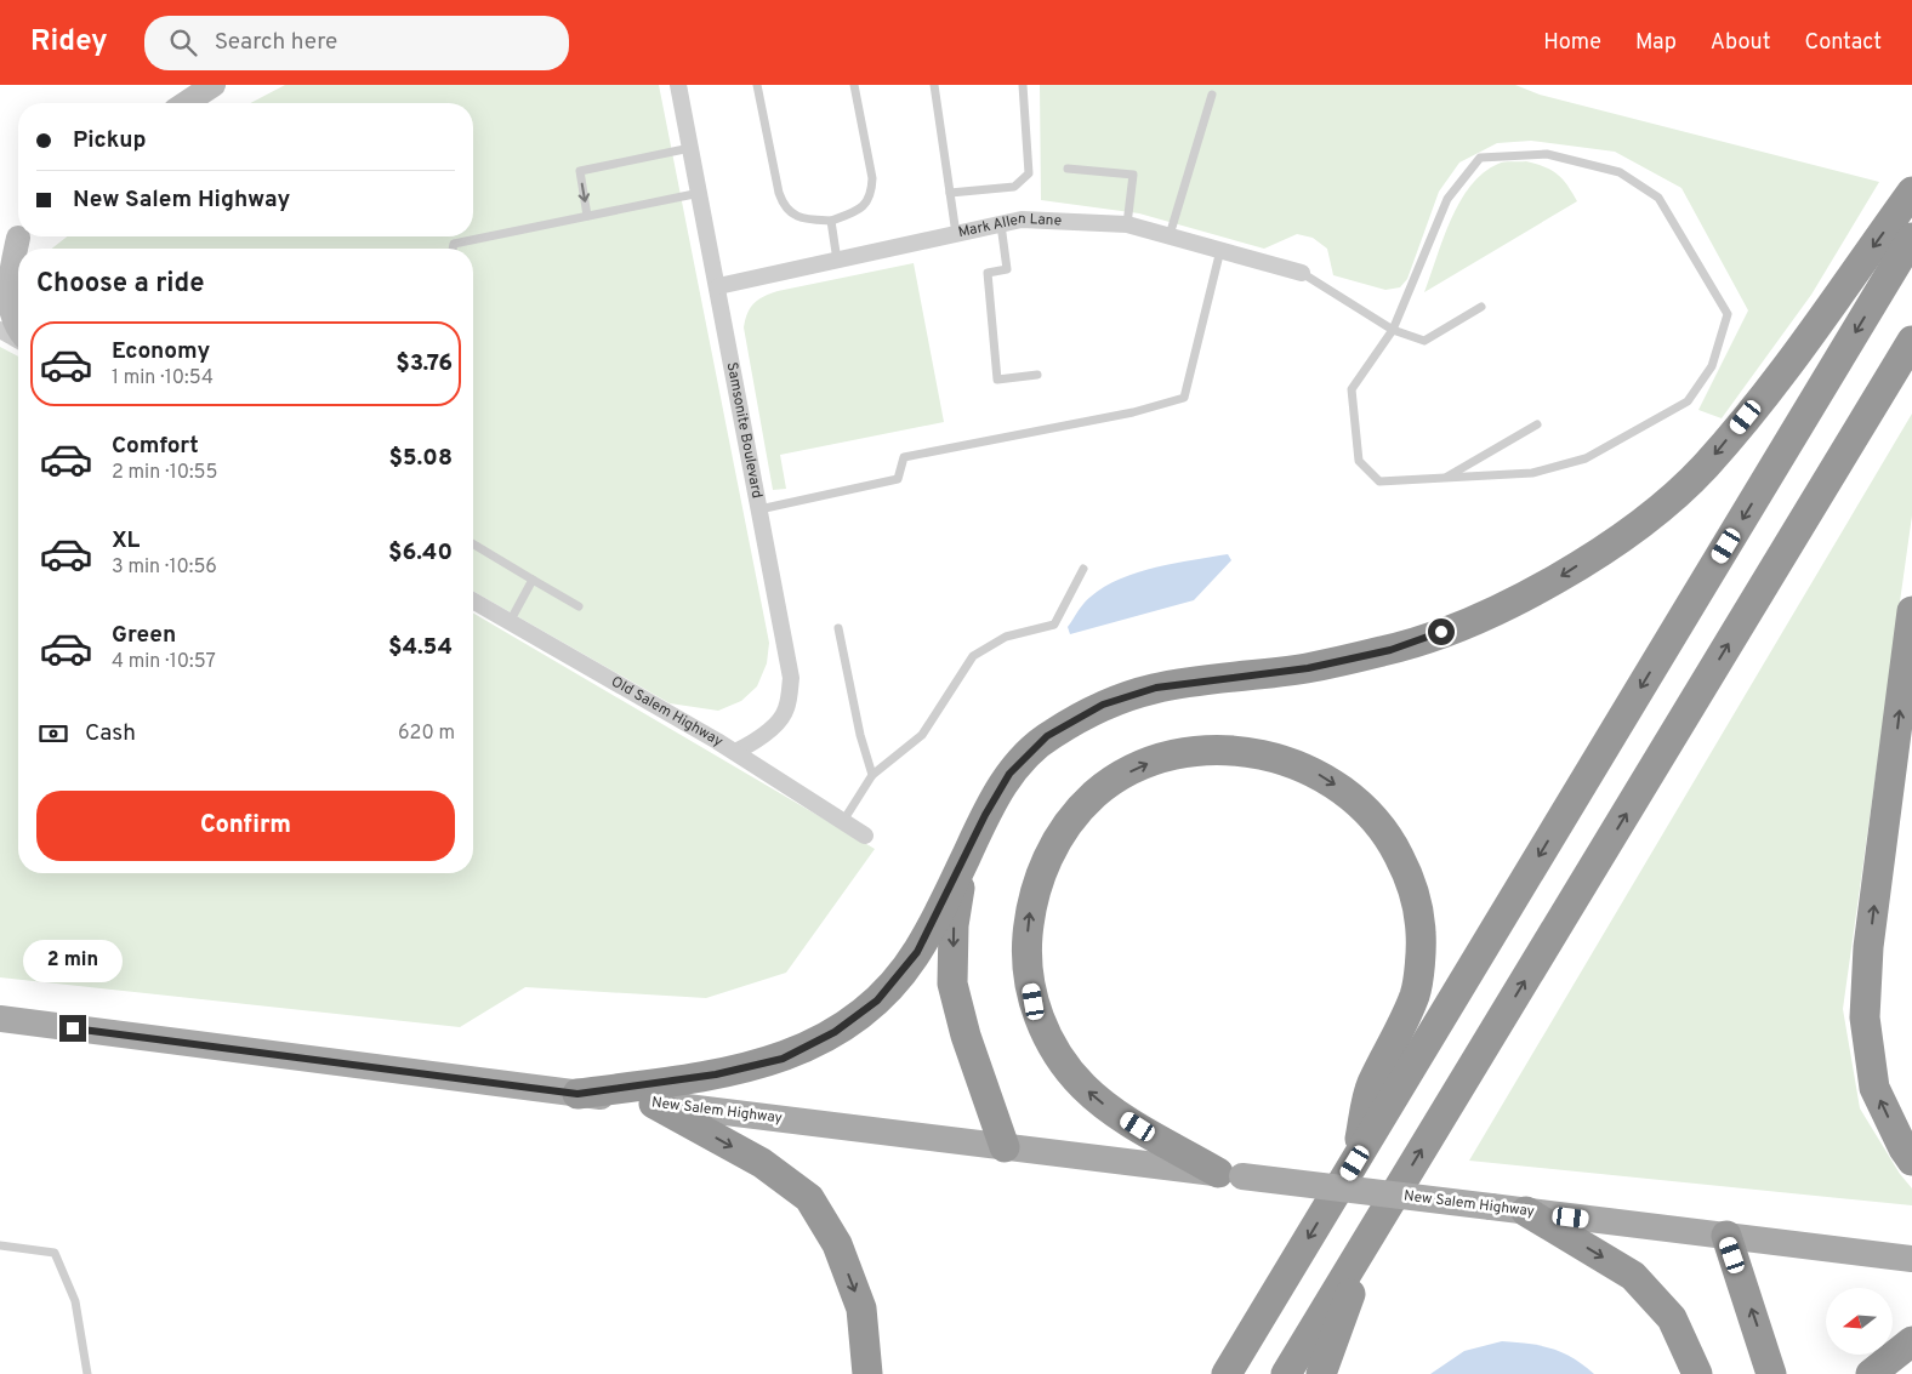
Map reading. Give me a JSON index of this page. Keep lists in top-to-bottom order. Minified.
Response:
{"streets":{"main road":["New Salem Highway"],"street":["Mark Allen Lane","Samsonite Boulevard","Old Salem Highway"]},"crossings":[["Mark Allen Lane","Samsonite Boulevard"],["Samsonite Boulevard","Old Salem Highway"]],"north":"left","page":{"header":"Ridey","search":"Search here","nav":["Home","Map","About","Contact"],"banner":["Pickup","New Salem Highway"],"heading":"Choose a ride","list":[{"name":"Economy","note":"1 min · 10:54","value":"$3.76"},{"name":"Comfort","note":"2 min · 10:55","value":"$5.08"},{"name":"XL","note":"3 min · 10:56","value":"$6.40"},{"name":"Green","note":"4 min · 10:57","value":"$4.54"}],"pay":["Cash","620 m"],"buttons":"Confirm","bubble":"2 min"}}
